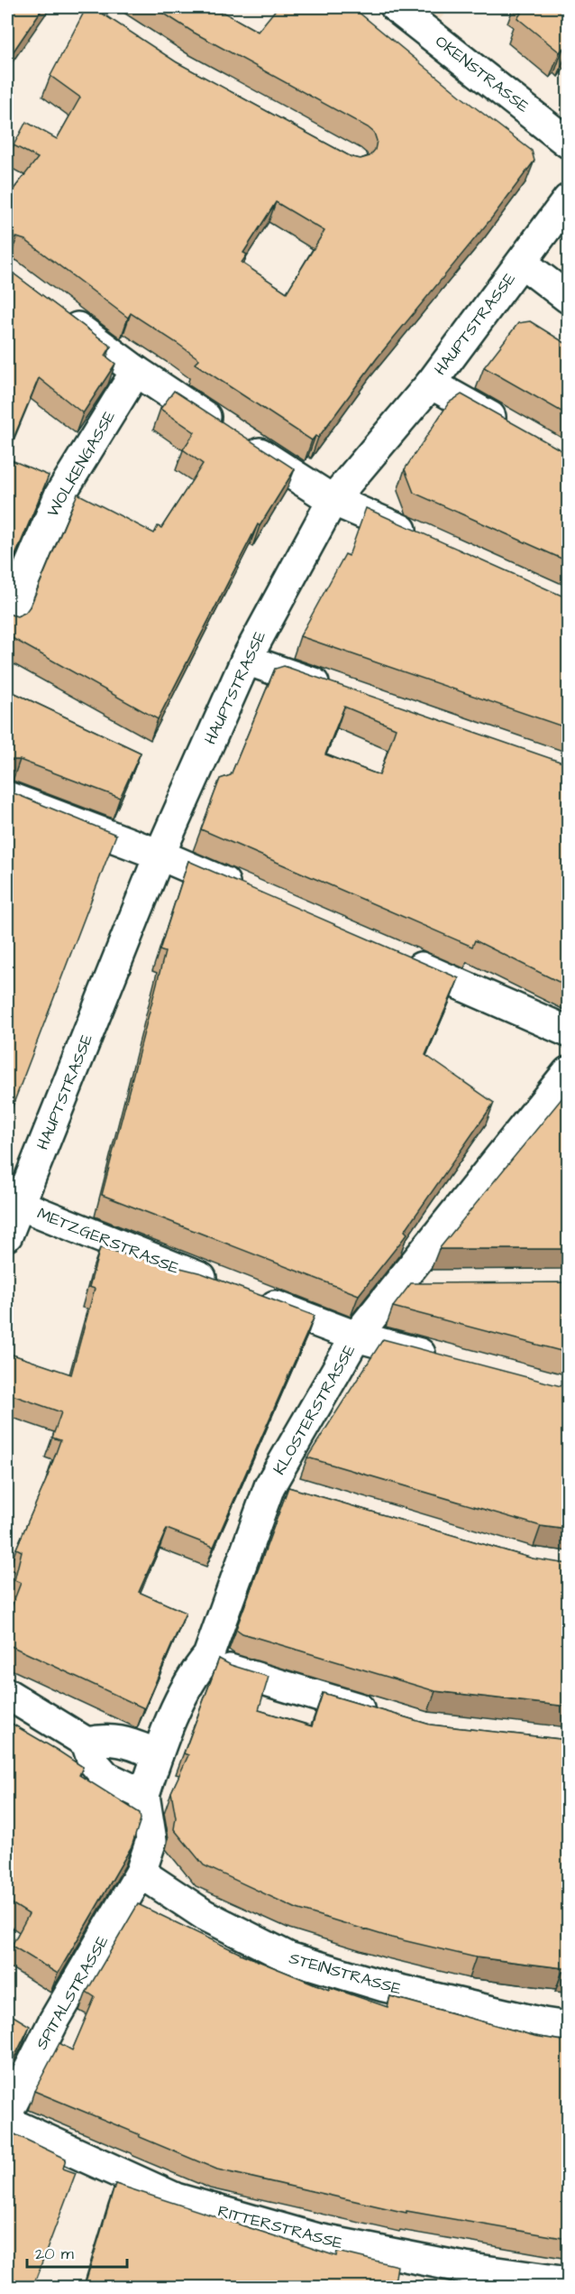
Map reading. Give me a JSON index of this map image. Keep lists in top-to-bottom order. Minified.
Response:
{"streets":{"street":["OKENSTRASSE","HAUPTSTRASSE","WOLKENGASSE","METZGERSTRASSE","KLOSTERSTRASSE","STEINSTRASSE","SPITALSTRASSE","RITTERSTRASSE"]},"crossings":[["HAUPTSTRASSE","METZGERSTRASSE"],["METZGERSTRASSE","KLOSTERSTRASSE"],["KLOSTERSTRASSE","SPITALSTRASSE"],["STEINSTRASSE","SPITALSTRASSE"]],"scale_bar":"20 m"}
